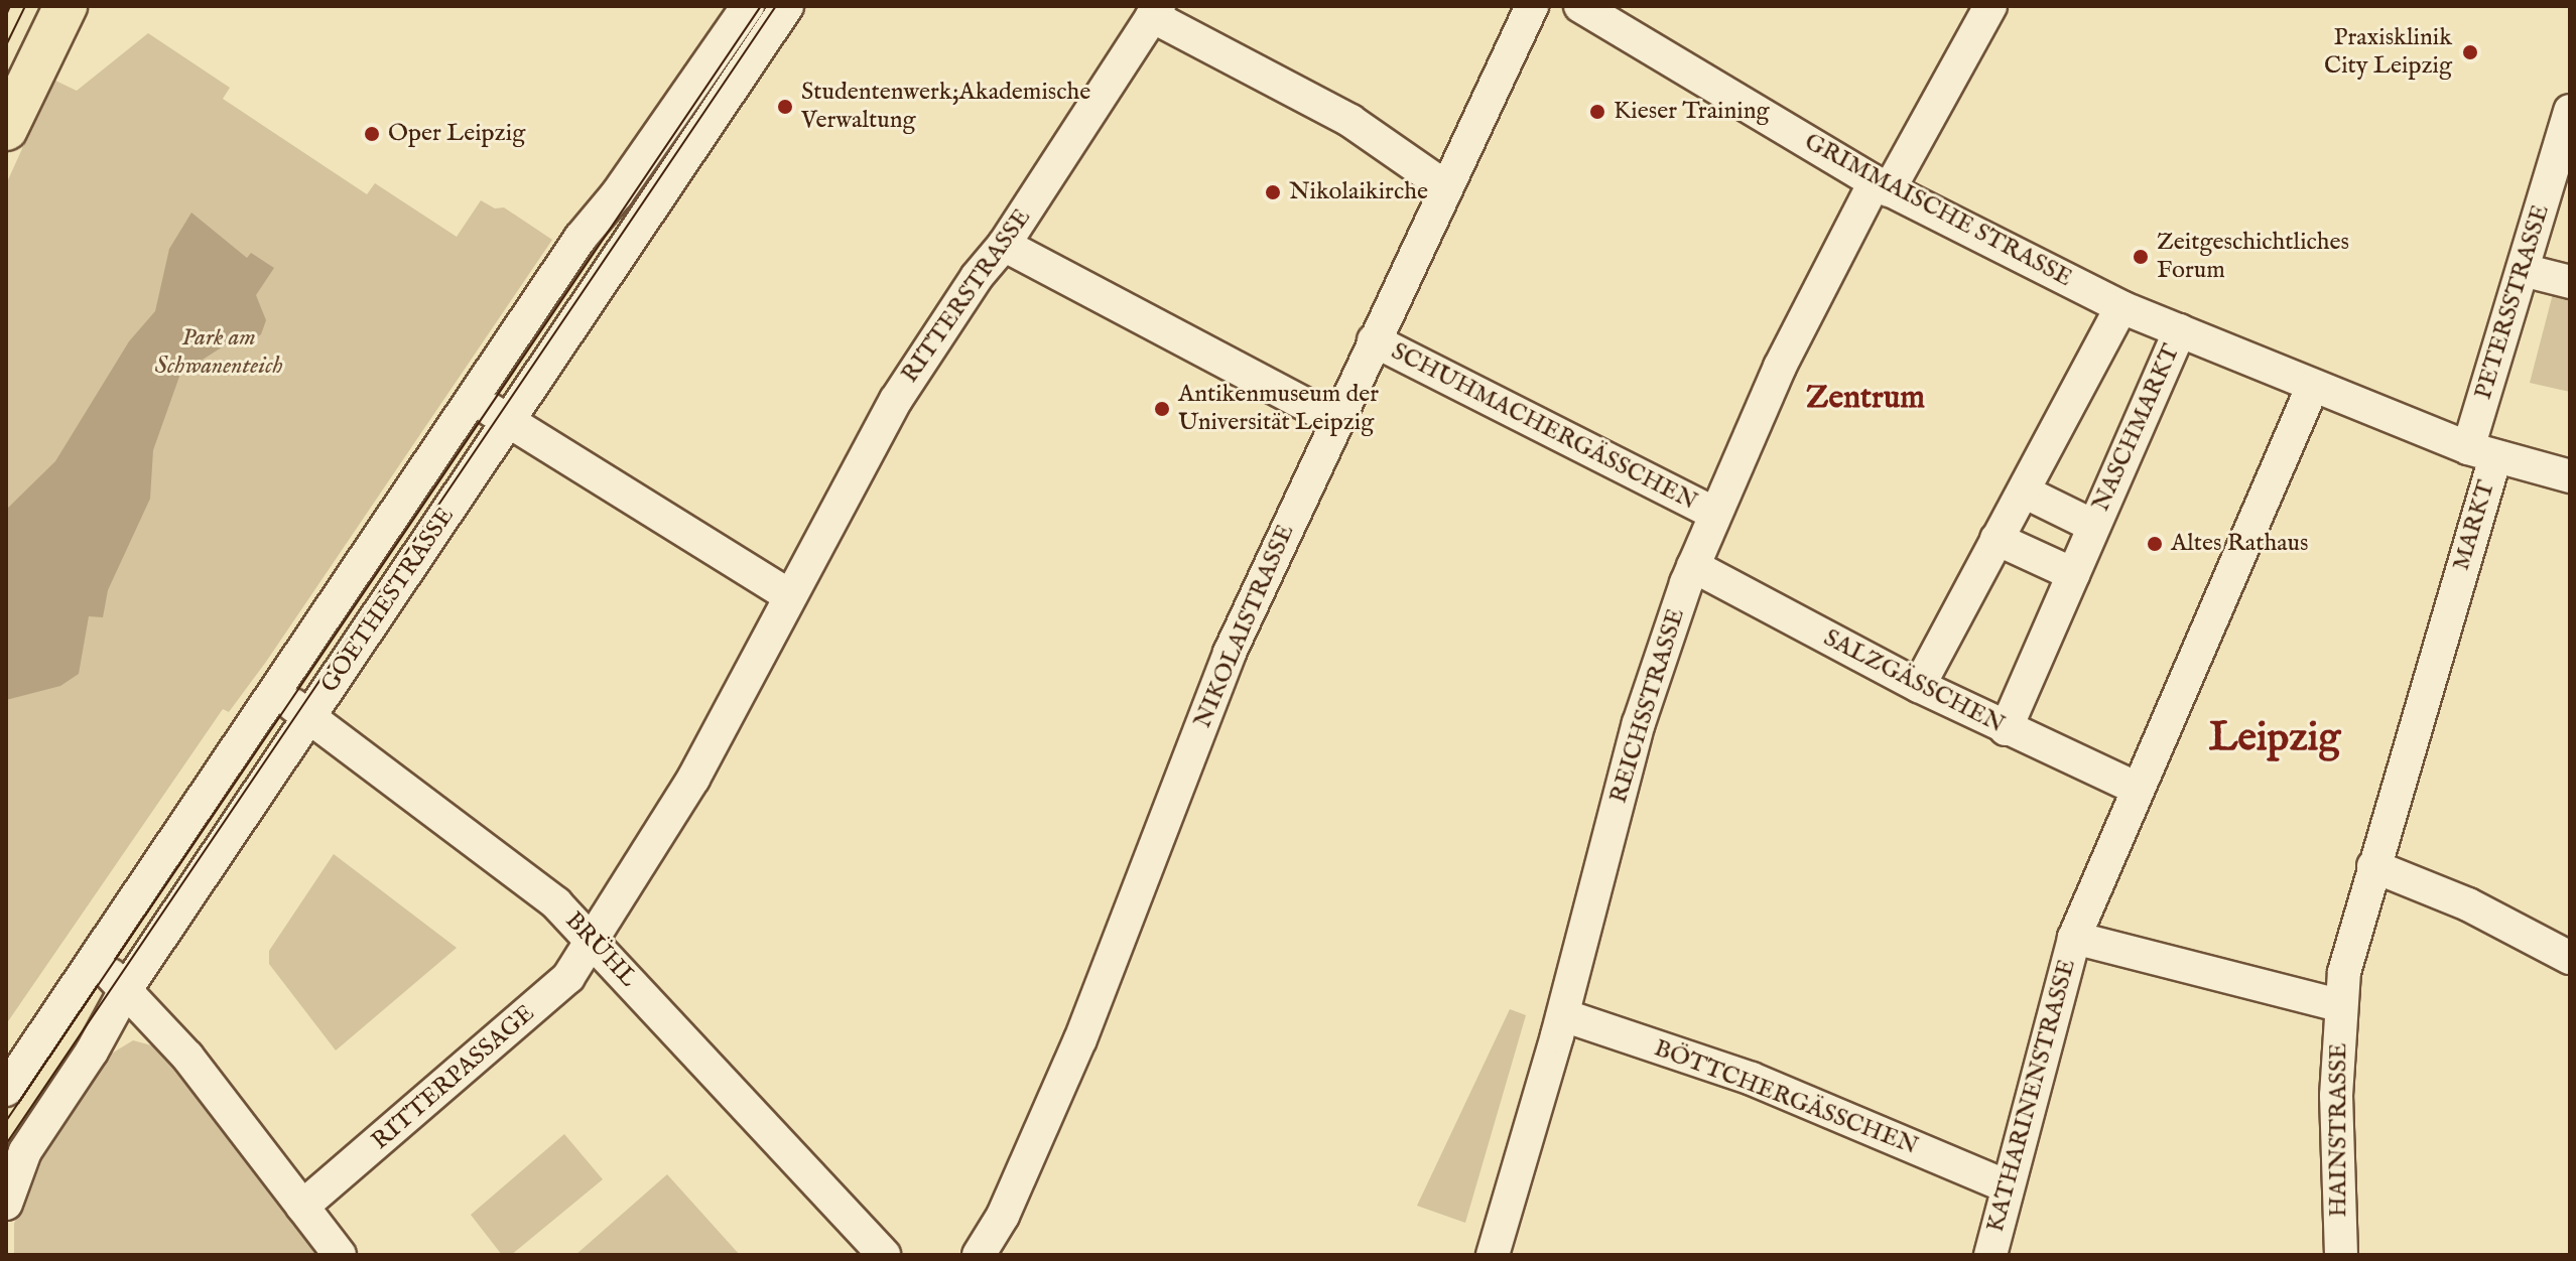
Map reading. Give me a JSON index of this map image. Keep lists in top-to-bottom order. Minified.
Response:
{"streets":{"street":["GRIMMAISCHE STRASSE","RITTERSTRASSE","PETERSSTRASSE","SCHUHMACHERGÄSSCHEN","NASCHMARKT","MARKT","GOETHESTRASSE","NIKOLAISTRASSE","SALZGÄSSCHEN","REICHSSTRASSE","BRÜHL","RITTERPASSAGE","KATHARINENSTRASSE","BÖTTCHERGÄSSCHEN","HAINSTRASSE"]},"crossings":[["GRIMMAISCHE STRASSE","NASCHMARKT"],["GRIMMAISCHE STRASSE","MARKT"],["GRIMMAISCHE STRASSE","REICHSSTRASSE"],["RITTERSTRASSE","BRÜHL"],["RITTERSTRASSE","RITTERPASSAGE"],["PETERSSTRASSE","MARKT"],["SCHUHMACHERGÄSSCHEN","NIKOLAISTRASSE"],["SCHUHMACHERGÄSSCHEN","REICHSSTRASSE"],["NASCHMARKT","SALZGÄSSCHEN"],["MARKT","HAINSTRASSE"],["GOETHESTRASSE","BRÜHL"],["SALZGÄSSCHEN","REICHSSTRASSE"],["REICHSSTRASSE","BÖTTCHERGÄSSCHEN"],["BRÜHL","RITTERPASSAGE"],["KATHARINENSTRASSE","BÖTTCHERGÄSSCHEN"]],"districts":["Zentrum","Leipzig"],"parks":["Park am Schwanenteich"],"places":["Praxisklinik City Leipzig","Studentenwerk;Akademische Verwaltung","Kieser Training","Oper Leipzig","Nikolaikirche","Zeitgeschichtliches Forum","Antikenmuseum der Universität Leipzig","Altes Rathaus"]}
